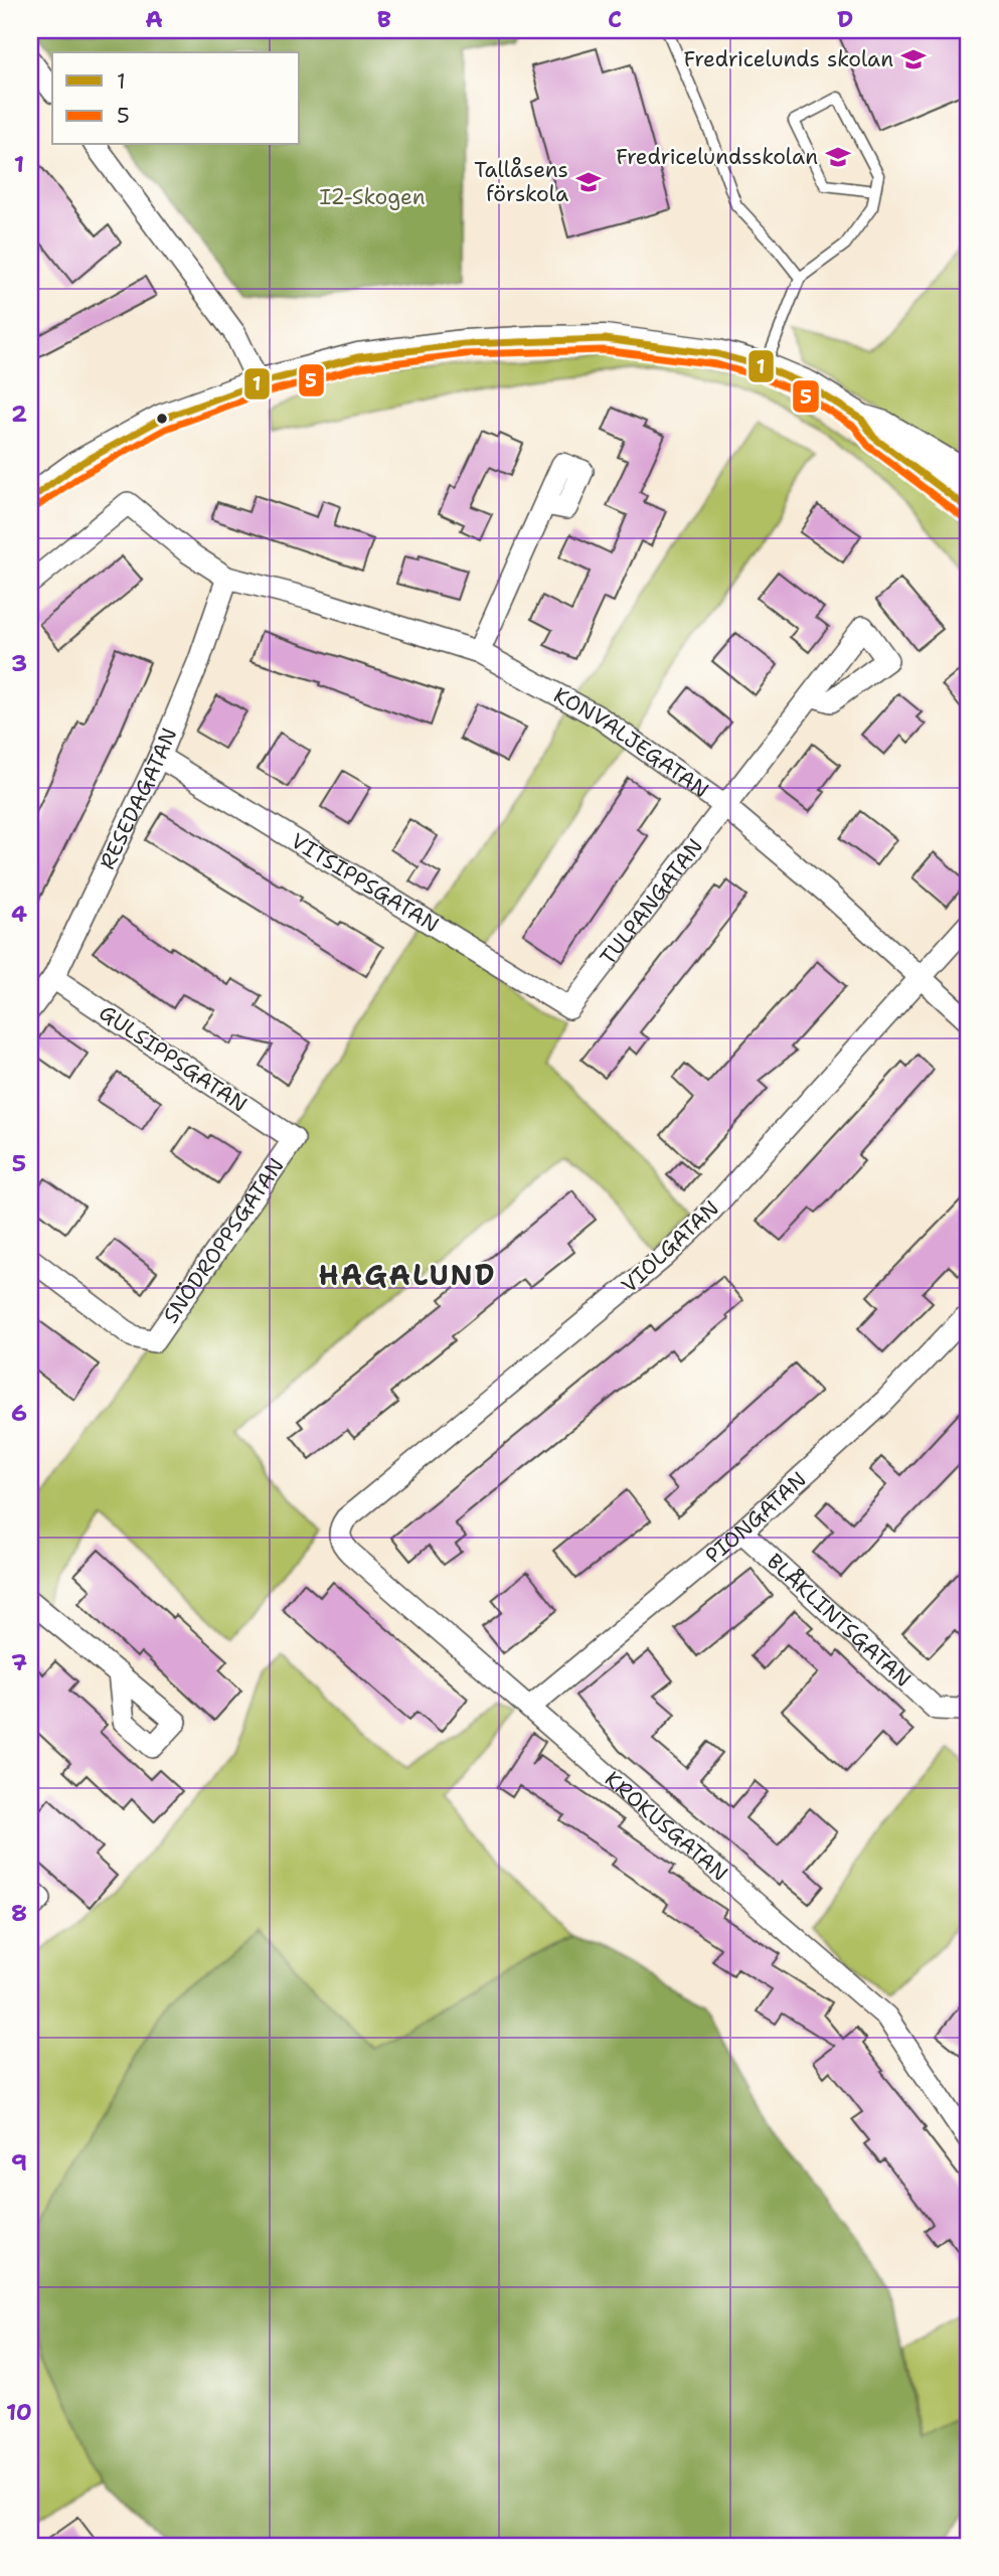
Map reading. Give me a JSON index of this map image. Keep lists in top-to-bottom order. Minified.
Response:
{"streets":{"street":["KONVALJEGATAN","RESEDAGATAN","VITSIPPSGATAN","TULPANGATAN","GULSIPPSGATAN","SNÖDROPPSGATAN","VIOLGATAN","PIONGATAN","BLÅKLINTSGATAN","KROKUSGATAN"]},"crossings":[["KONVALJEGATAN","RESEDAGATAN"],["KONVALJEGATAN","TULPANGATAN"],["KONVALJEGATAN","VIOLGATAN"],["RESEDAGATAN","VITSIPPSGATAN"],["RESEDAGATAN","GULSIPPSGATAN"],["VITSIPPSGATAN","TULPANGATAN"],["GULSIPPSGATAN","SNÖDROPPSGATAN"],["VIOLGATAN","KROKUSGATAN"],["PIONGATAN","BLÅKLINTSGATAN"],["PIONGATAN","KROKUSGATAN"]],"districts":["HAGALUND"],"parks":["I2-Skogen"],"places":{"school or university":["Fredricelunds skolan","Fredricelundsskolan","Tallåsens förskola"]},"lines":["transit line 1","transit line 5"],"legend":["1","5"],"grid":{"columns":["A","B","C","D"],"rows":["1","2","3","4","5","6","7","8","9","10"]}}
